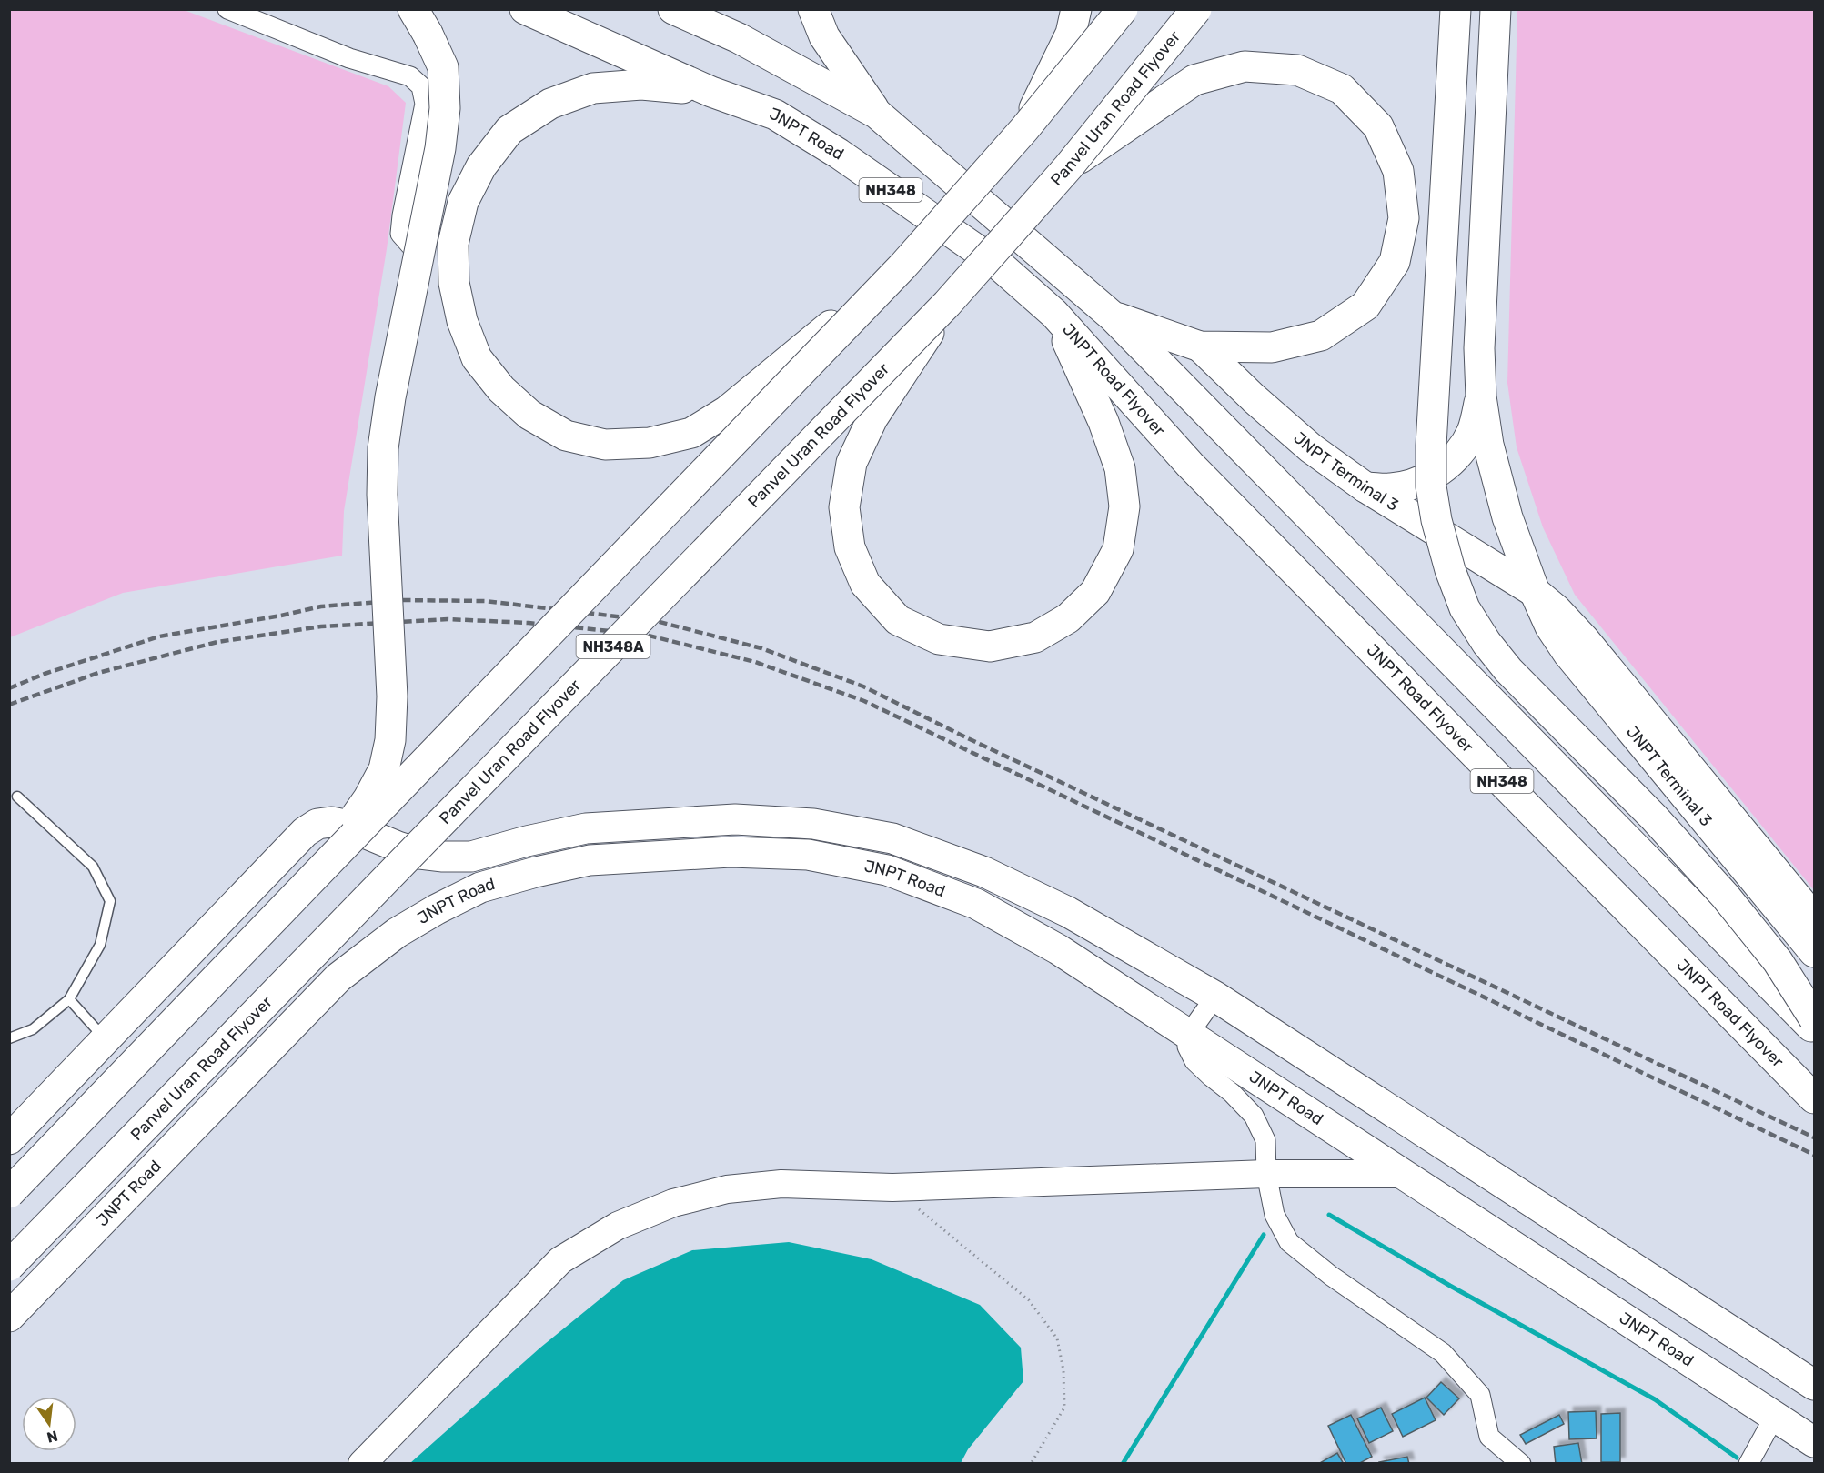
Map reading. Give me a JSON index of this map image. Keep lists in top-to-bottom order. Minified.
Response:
{"streets":{"main road":["Panvel Uran Road Flyover","JNPT Road","NH348","JNPT Road Flyover","JNPT Terminal 3","NH348A"]},"crossings":[["JNPT Road","JNPT Road Flyover"]],"north":"bottom"}
